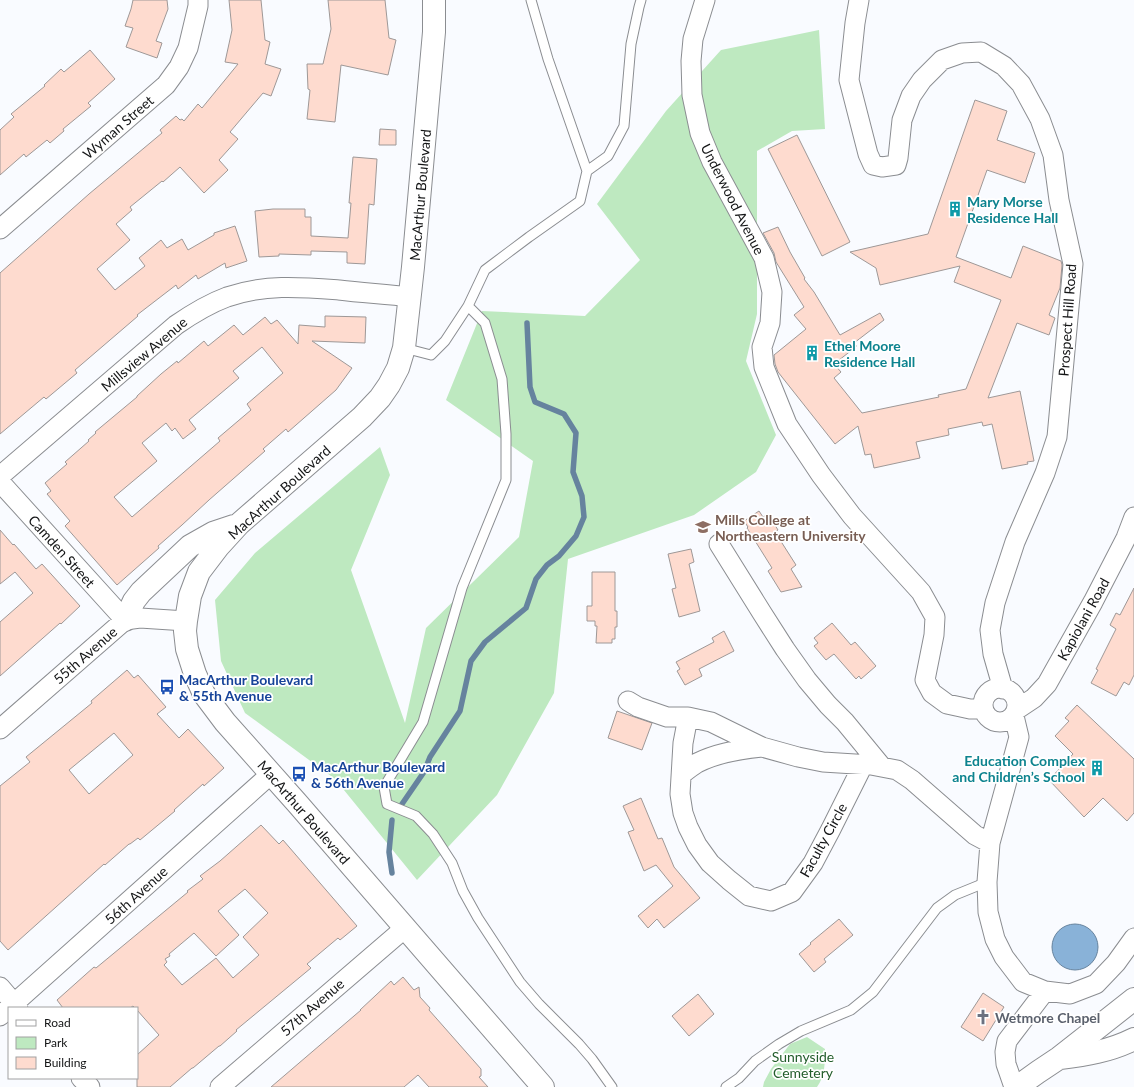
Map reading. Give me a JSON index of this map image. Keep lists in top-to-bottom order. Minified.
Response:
{"streets":{"main road":["MacArthur Boulevard"],"street":["Wyman Street","Underwood Avenue","Prospect Hill Road","Millsview Avenue","Camden Street","Kapiolani Road","55th Avenue","Faculty Circle","56th Avenue","57th Avenue"]},"crossings":[["MacArthur Boulevard","Millsview Avenue"],["MacArthur Boulevard","55th Avenue"],["MacArthur Boulevard","56th Avenue"],["MacArthur Boulevard","57th Avenue"],["Underwood Avenue","Prospect Hill Road"],["Underwood Avenue","Kapiolani Road"],["Prospect Hill Road","Kapiolani Road"],["Camden Street","55th Avenue"]],"parks":["Sunnyside Cemetery"],"places":{"building":["Mary Morse Residence Hall","Ethel Moore Residence Hall","Education Complex and Children’s School"],"school or university":["Mills College at Northeastern University"],"bus stop":["MacArthur Boulevard & 55th Avenue","MacArthur Boulevard & 56th Avenue"],"church":["Wetmore Chapel"]},"legend":["Road","Park","Building"]}
